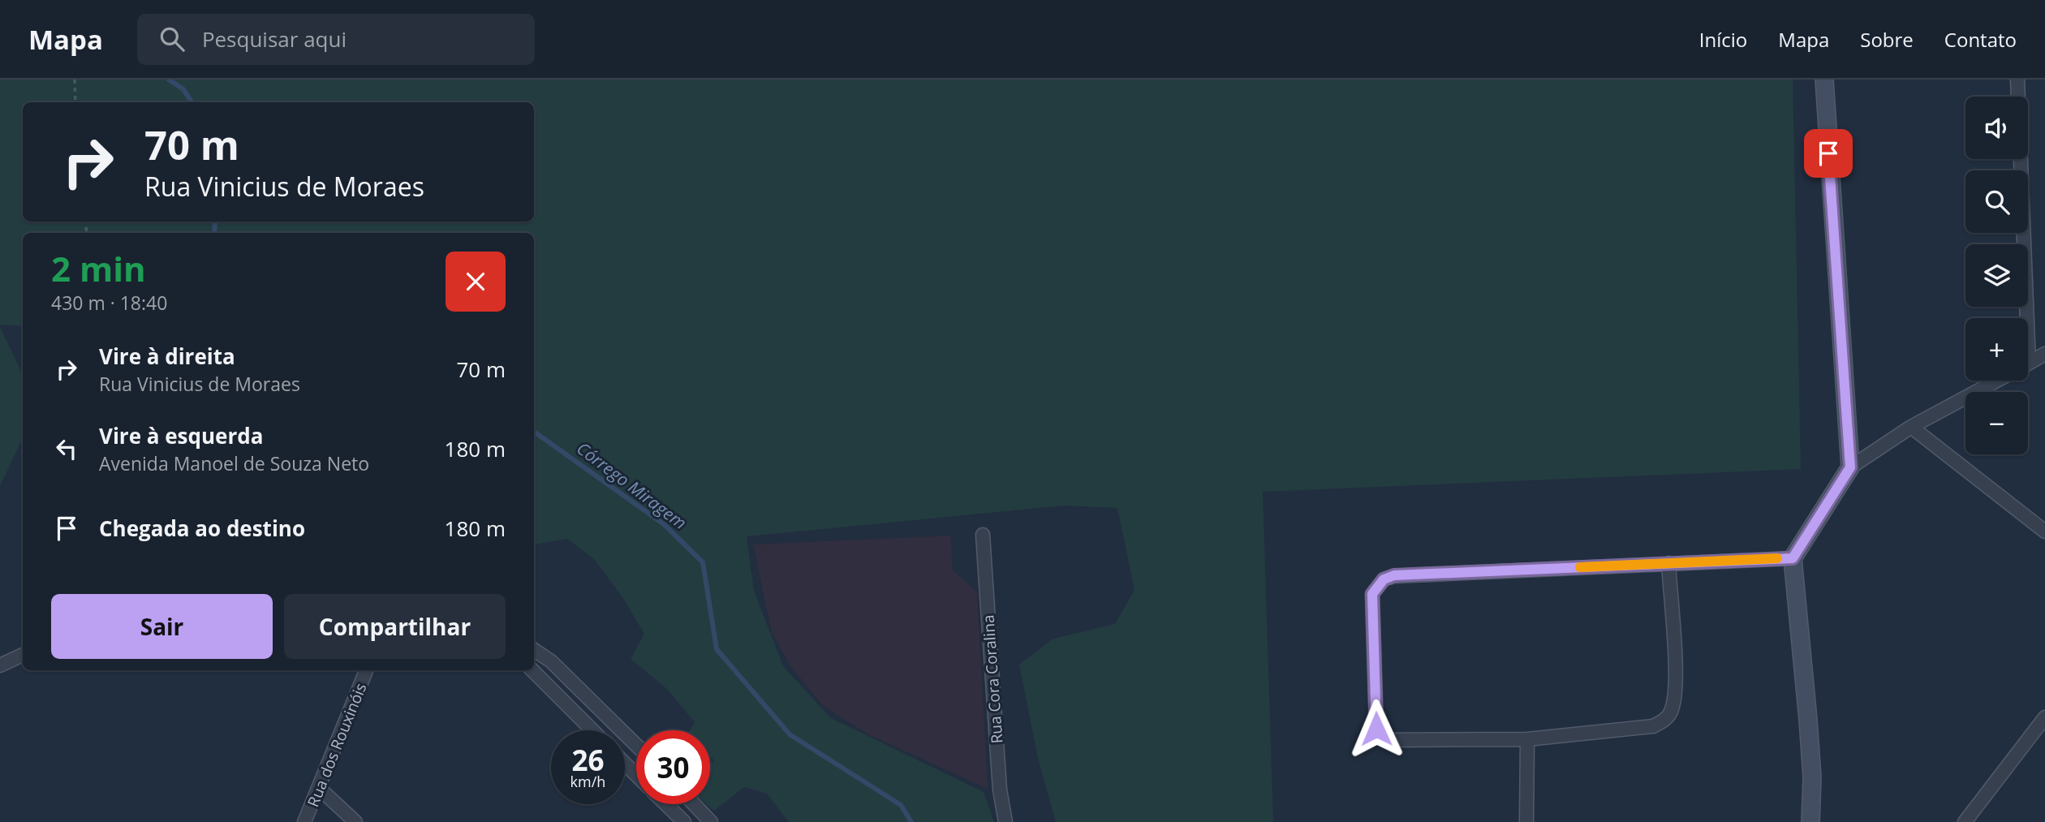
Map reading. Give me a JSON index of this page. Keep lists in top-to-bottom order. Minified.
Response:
{"streets":{"street":["Rua Cora Coralina","Rua dos Rouxinóis"]},"water":["Córrego Miragem"],"page":{"header":"Mapa","search":"Pesquisar aqui","nav":["Início","Mapa","Sobre","Contato"],"map_buttons":["+","−"],"turn":["70 m","Rua Vinicius de Moraes"],"heading":["2 min","430 m · 18:40"],"list":[{"name":"Vire à direita","note":"Rua Vinicius de Moraes","value":"70 m"},{"name":"Vire à esquerda","note":"Avenida Manoel de Souza Neto","value":"180 m"},{"name":"Chegada ao destino","value":"180 m"}],"buttons":["Sair","Compartilhar"],"speed":"26 km/h","limit":"30"}}
